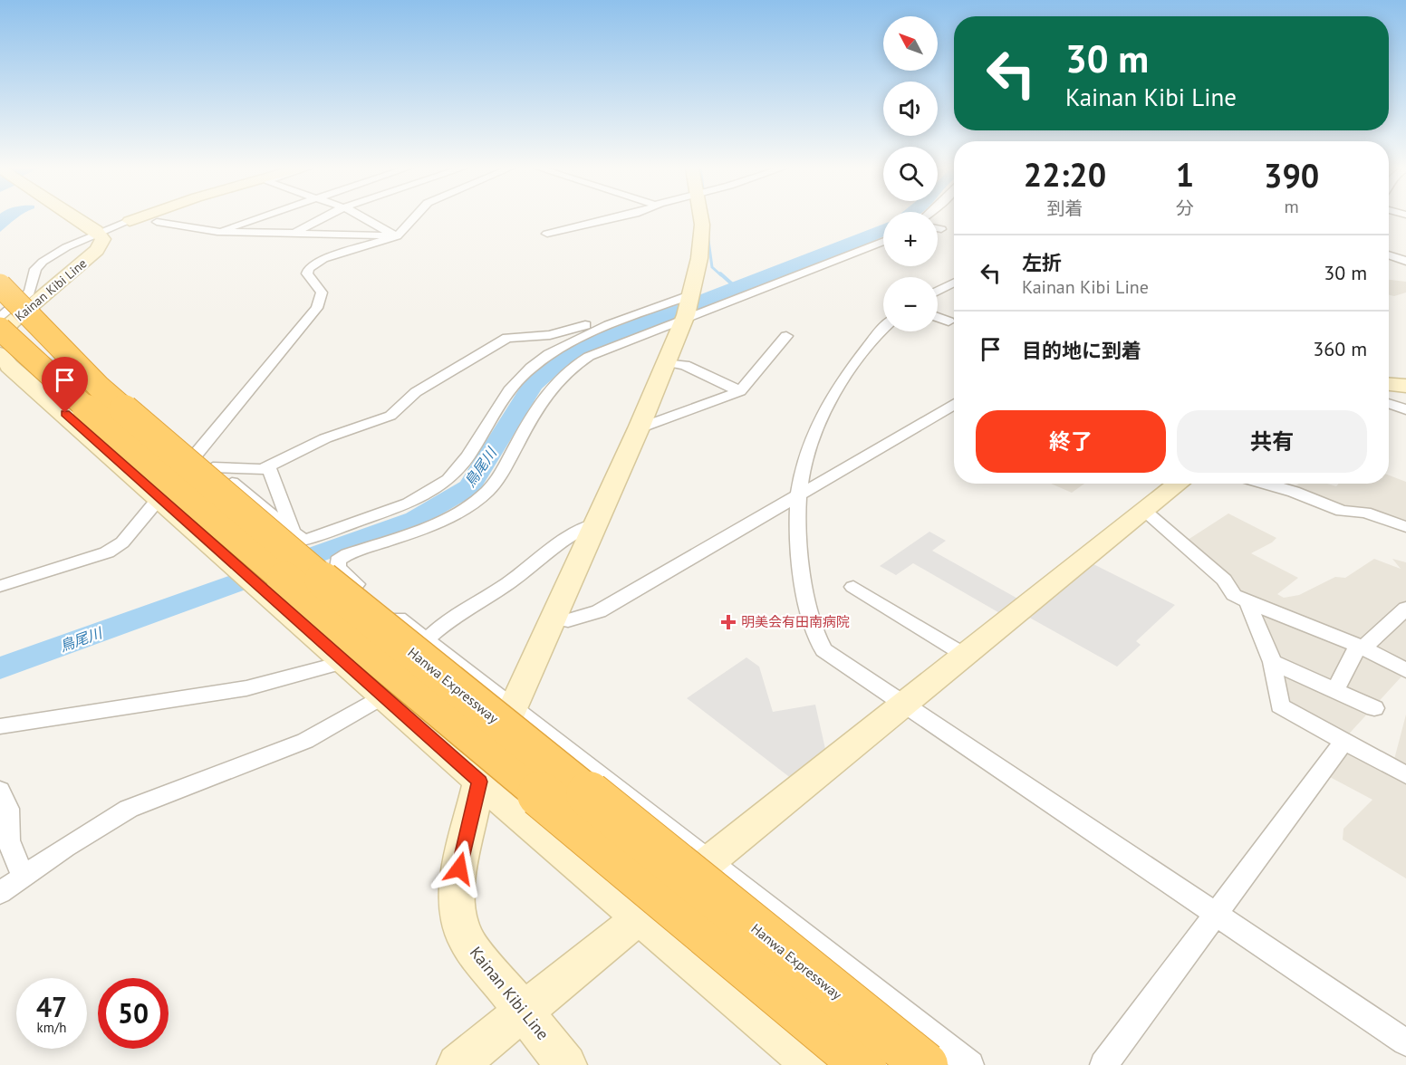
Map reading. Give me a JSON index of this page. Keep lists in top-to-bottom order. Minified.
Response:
{"streets":{"highway":["Hanwa Expressway"],"street":["Kainan Kibi Line"]},"water":["鳥尾川"],"places":{"health":["明美会有田南病院"]},"north":"top left","page":{"map_buttons":["+","−"],"turn":["30 m","Kainan Kibi Line"],"eta":["22:20","到着","1","分","390","m"],"list":[{"name":"左折","note":"Kainan Kibi Line","value":"30 m"},{"name":"目的地に到着","value":"360 m"}],"buttons":["終了","共有"],"speed":"47 km/h","limit":"50"}}
